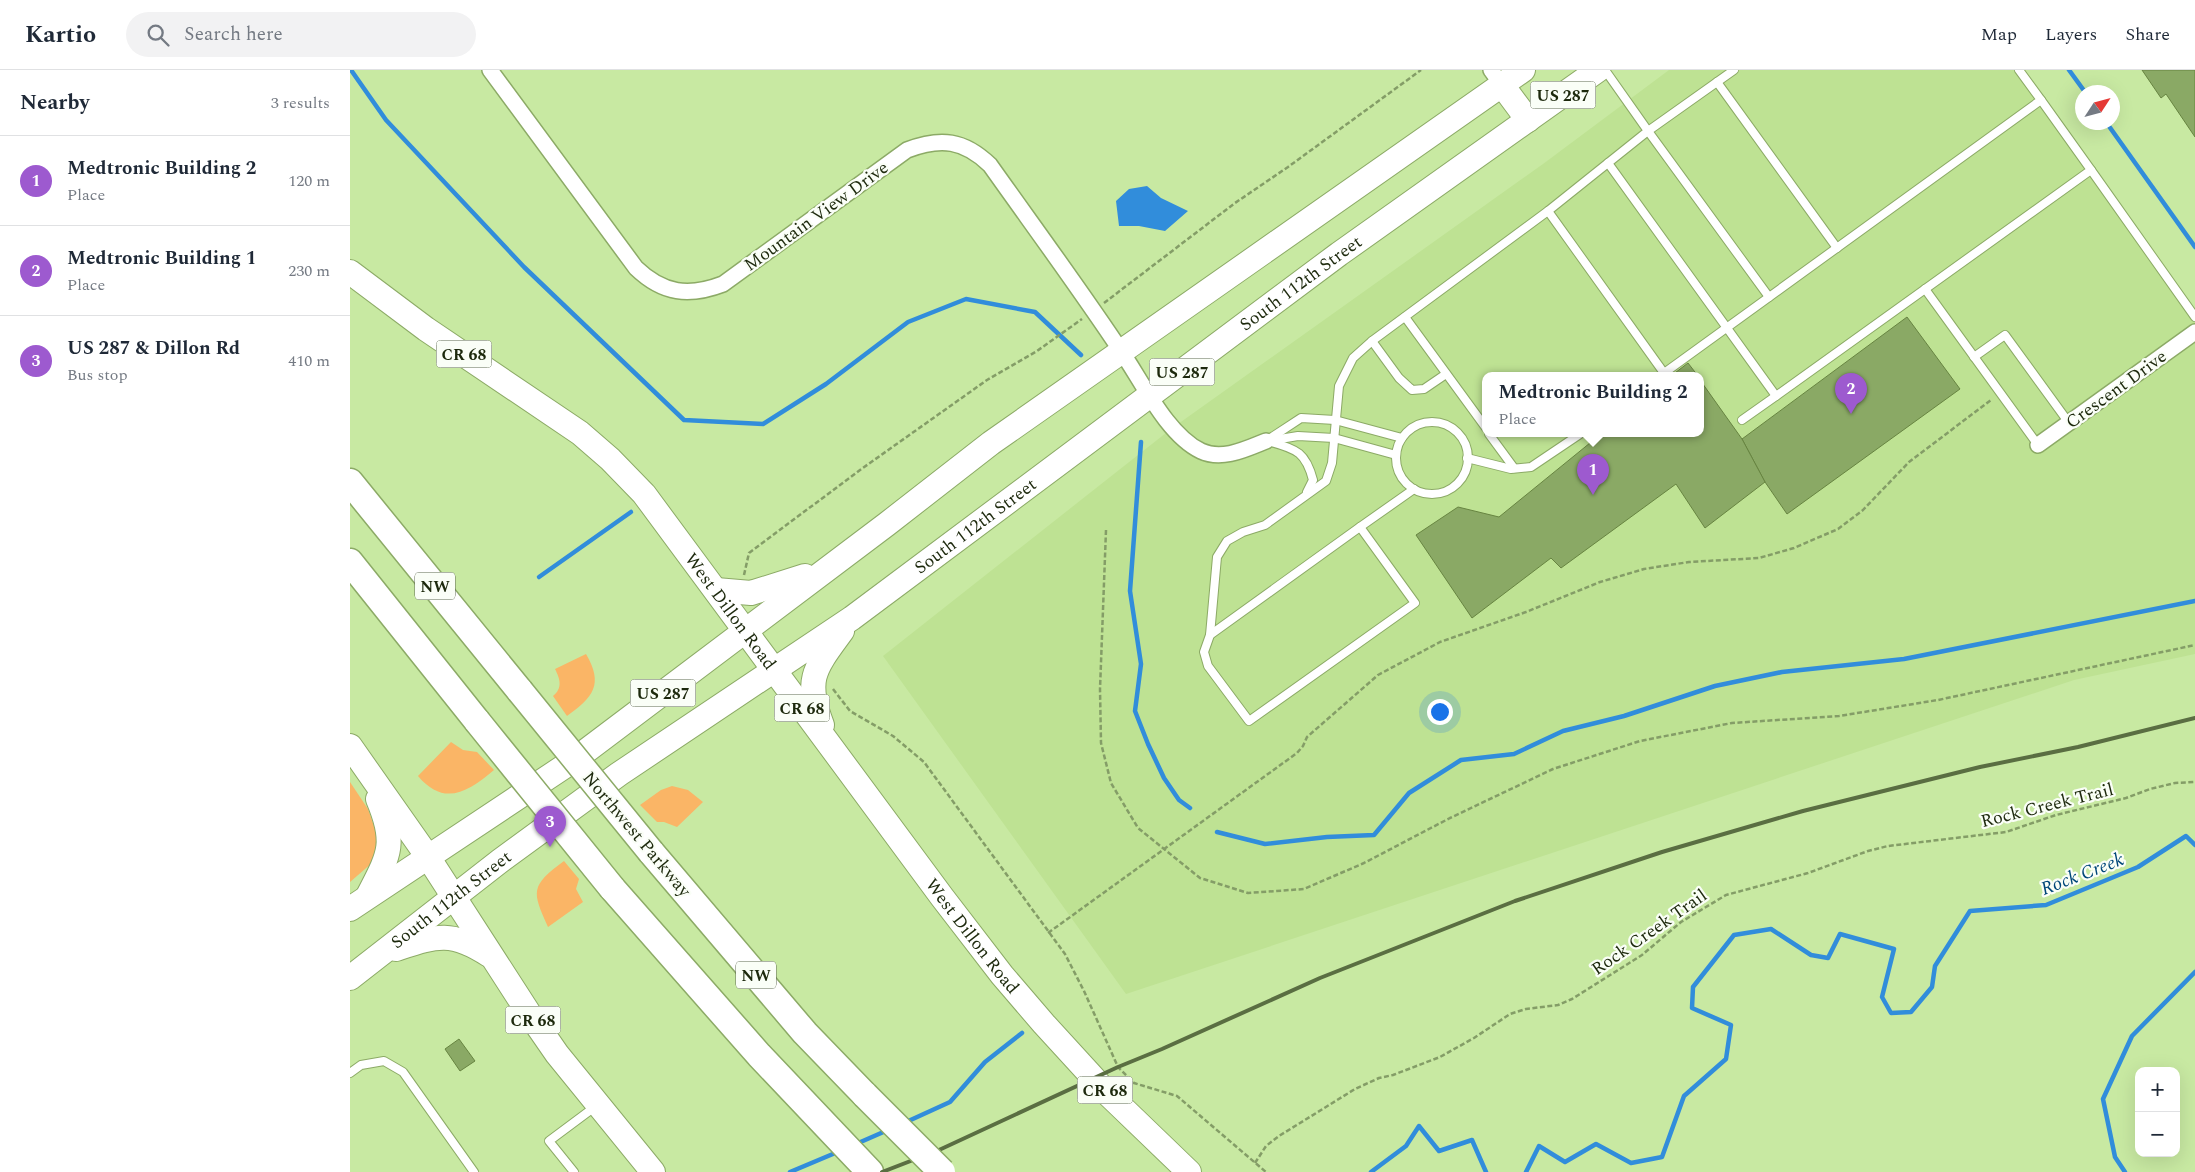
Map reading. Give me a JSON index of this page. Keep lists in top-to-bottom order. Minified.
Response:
{"streets":{"highway":["NW","Northwest Parkway"],"main road":["US 287","South 112th Street","CR 68","West Dillon Road"],"street":["Mountain View Drive","Crescent Drive"],"path":["Rock Creek Trail"]},"crossings":[["US 287","Mountain View Drive"],["US 287","CR 68"],["US 287","West Dillon Road"],["Mountain View Drive","South 112th Street"],["South 112th Street","CR 68"],["South 112th Street","West Dillon Road"]],"water":["Rock Creek"],"north":"top right","page":{"header":"Kartio","search":"Search here","nav":["Map","Layers","Share"],"heading":["Nearby","3 results"],"list":[{"mark":"1","name":"Medtronic Building 2","note":"Place","value":"120 m"},{"mark":"2","name":"Medtronic Building 1","note":"Place","value":"230 m"},{"mark":"3","name":"US 287 & Dillon Rd","note":"Bus stop","value":"410 m"}],"popup":["Medtronic Building 2","Place"],"pins":["2","1","3"],"map_buttons":["+","−"]}}
